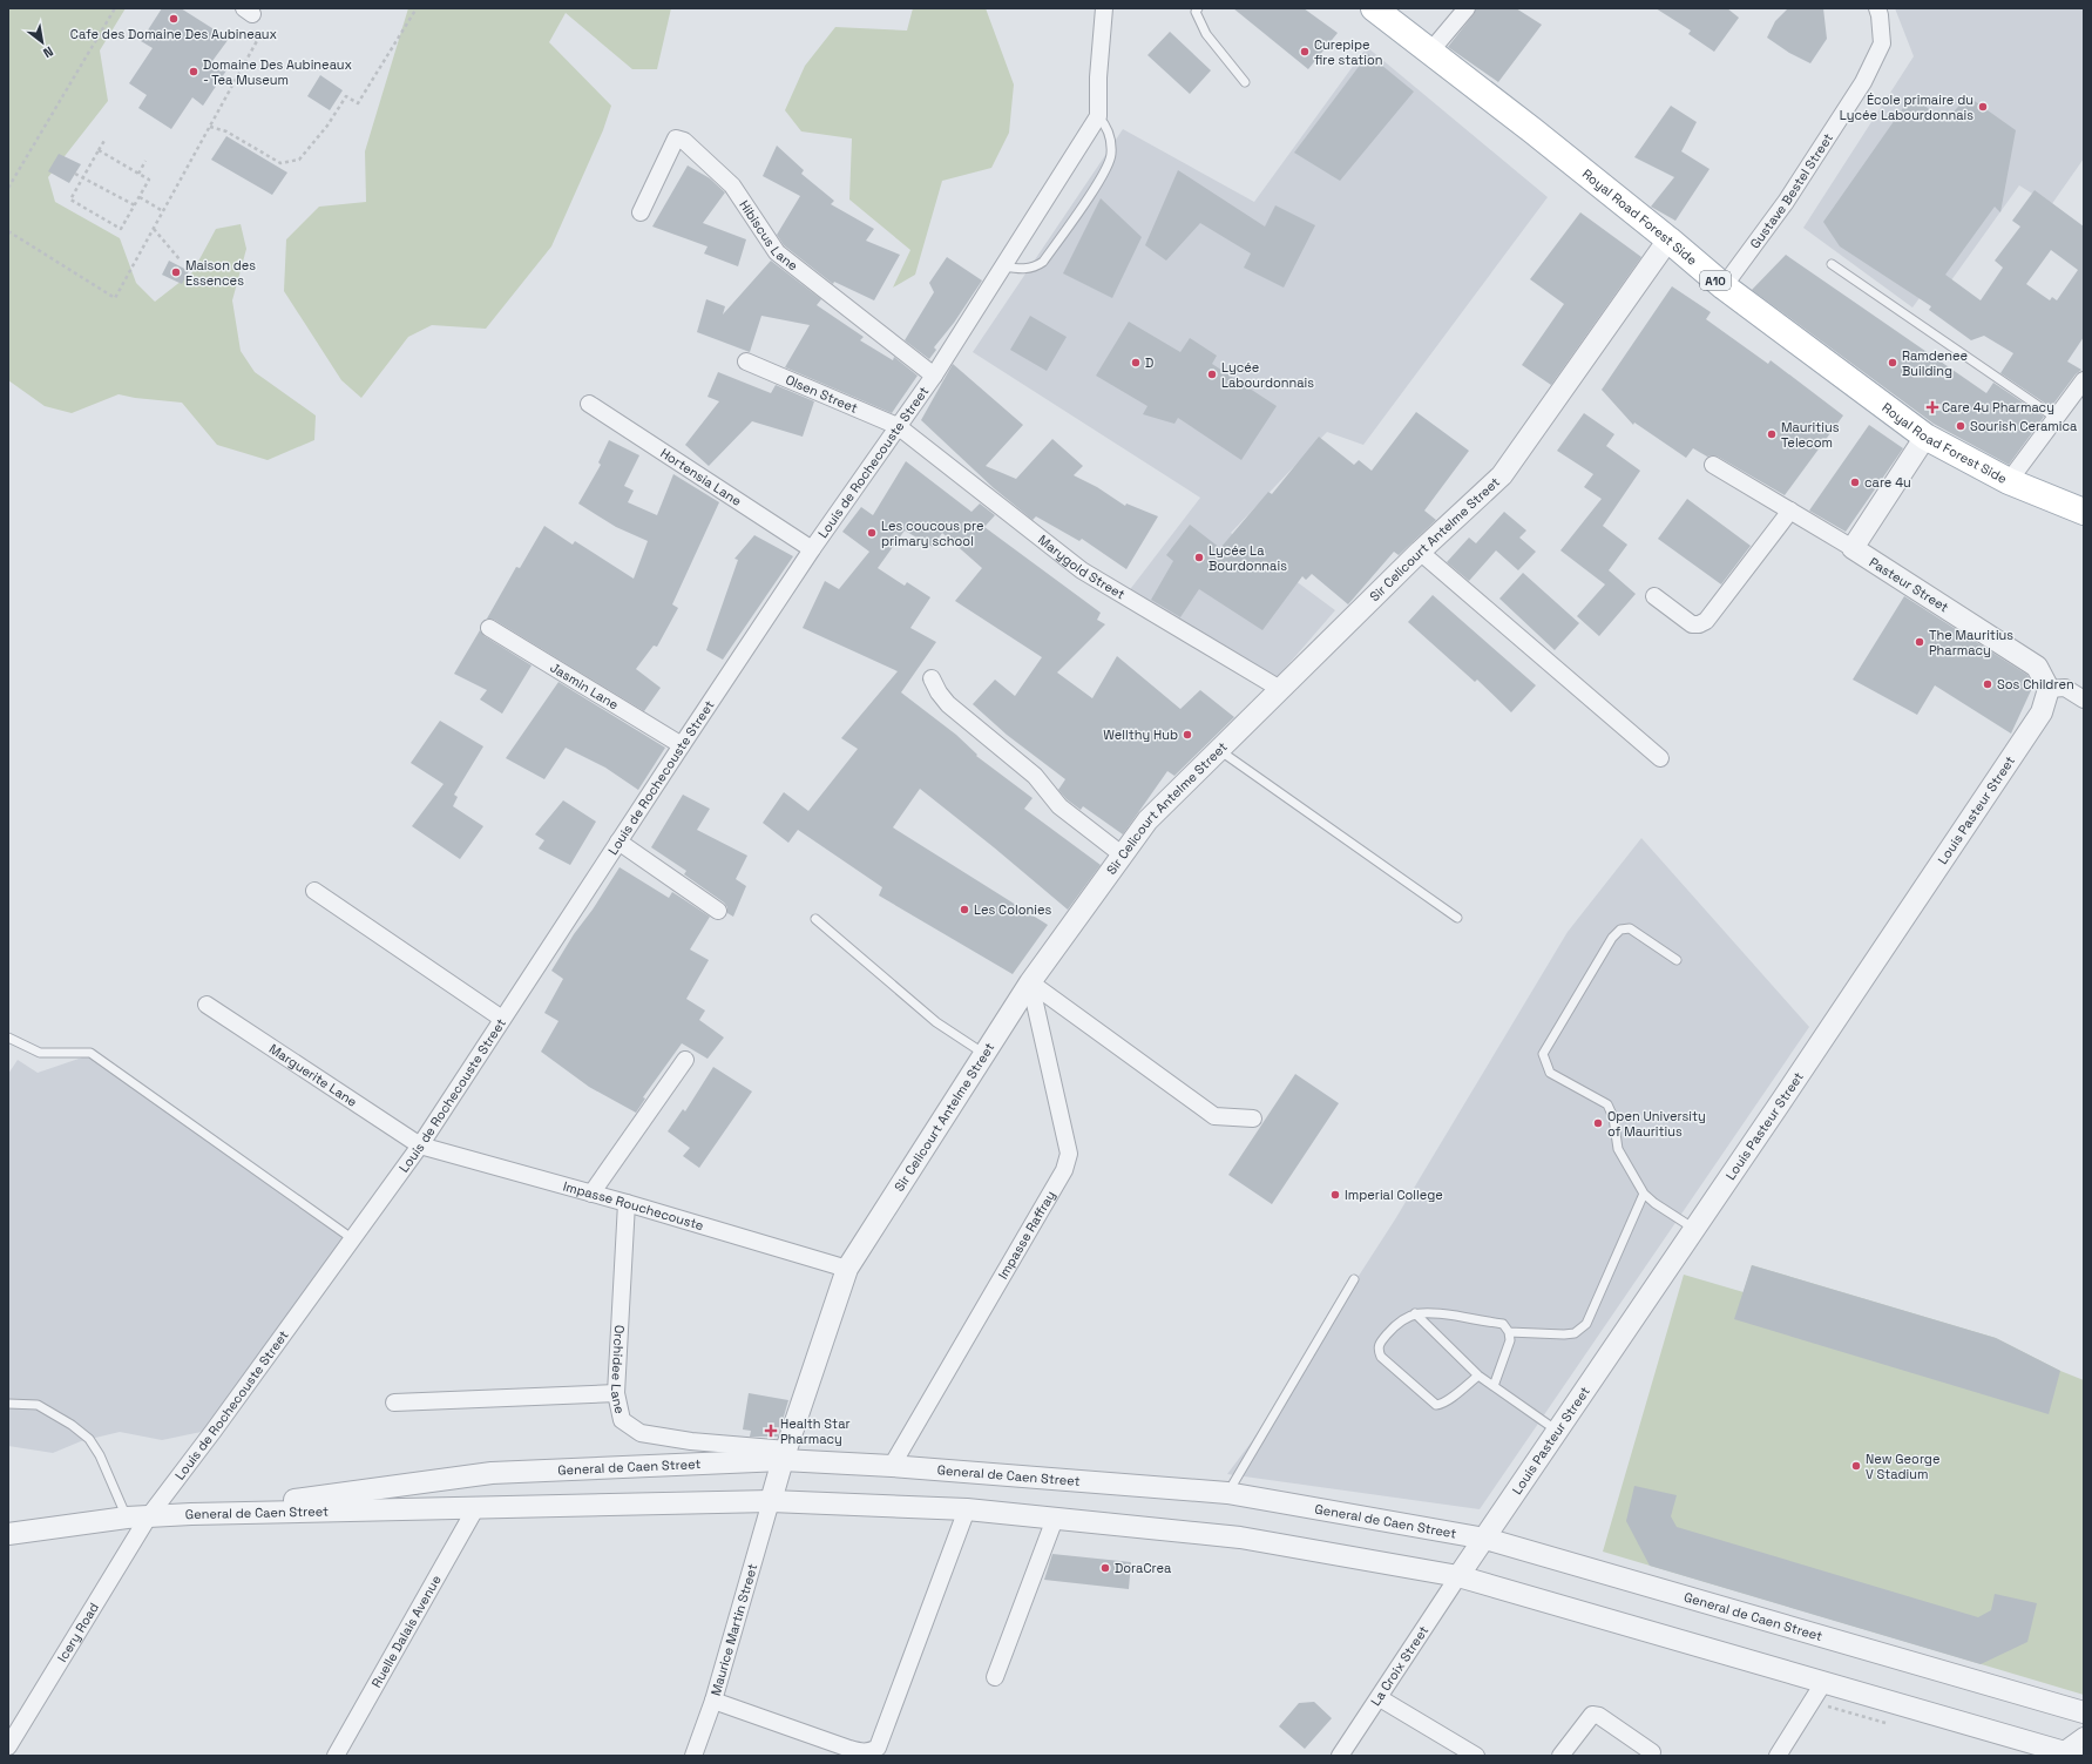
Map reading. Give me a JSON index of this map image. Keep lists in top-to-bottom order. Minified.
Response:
{"streets":{"main road":["Royal Road Forest Side","A10"],"street":["Gustave Bestel Street","Hibiscus Lane","Olsen Street","Louis de Rochecouste Street","Hortensia Lane","Sir Celicourt Antelme Street","Marygold Street","Pasteur Street","Jasmin Lane","Louis Pasteur Street","Marguerite Lane","Impasse Rouchecouste","Impasse Raffray","Orchidee Lane","General de Caen Street","Maurice Martin Street","Ruelle Dalais Avenue","Icery Road","La Croix Street"]},"crossings":[["Gustave Bestel Street","Royal Road Forest Side"],["Royal Road Forest Side","Sir Celicourt Antelme Street"],["Hibiscus Lane","Louis de Rochecouste Street"],["Olsen Street","Louis de Rochecouste Street"],["Olsen Street","Marygold Street"],["Louis de Rochecouste Street","Hortensia Lane"],["Louis de Rochecouste Street","Marygold Street"],["Louis de Rochecouste Street","Jasmin Lane"],["Louis de Rochecouste Street","Marguerite Lane"],["Louis de Rochecouste Street","Impasse Rouchecouste"],["Louis de Rochecouste Street","Icery Road"],["Sir Celicourt Antelme Street","Marygold Street"],["Sir Celicourt Antelme Street","Impasse Rouchecouste"],["Sir Celicourt Antelme Street","Impasse Raffray"],["Sir Celicourt Antelme Street","Orchidee Lane"],["Sir Celicourt Antelme Street","General de Caen Street"],["Sir Celicourt Antelme Street","Maurice Martin Street"],["Pasteur Street","Louis Pasteur Street"],["Louis Pasteur Street","General de Caen Street"],["Louis Pasteur Street","La Croix Street"],["Marguerite Lane","Impasse Rouchecouste"],["Impasse Rouchecouste","Orchidee Lane"],["Impasse Raffray","General de Caen Street"],["Orchidee Lane","General de Caen Street"],["General de Caen Street","Maurice Martin Street"],["General de Caen Street","Ruelle Dalais Avenue"],["General de Caen Street","La Croix Street"]],"places":{"other":["Cafe des Domaine Des Aubineaux","Curepipe fire station","Domaine Des Aubineaux - Tea Museum","École primaire du Lycée Labourdonnais","Maison des Essences","D","Ramdenee Building","Lycée Labourdonnais","Sourish Ceramica","Mauritius Telecom","care 4u","Les coucous pre primary school","Lycée La Bourdonnais","The Mauritius Pharmacy","Sos Children","Wellthy Hub","Les Colonies","Open University of Mauritius","Imperial College","New George V Stadium","DoraCrea"],"health":["Care 4u Pharmacy","Health Star Pharmacy"]},"north":"bottom right"}
